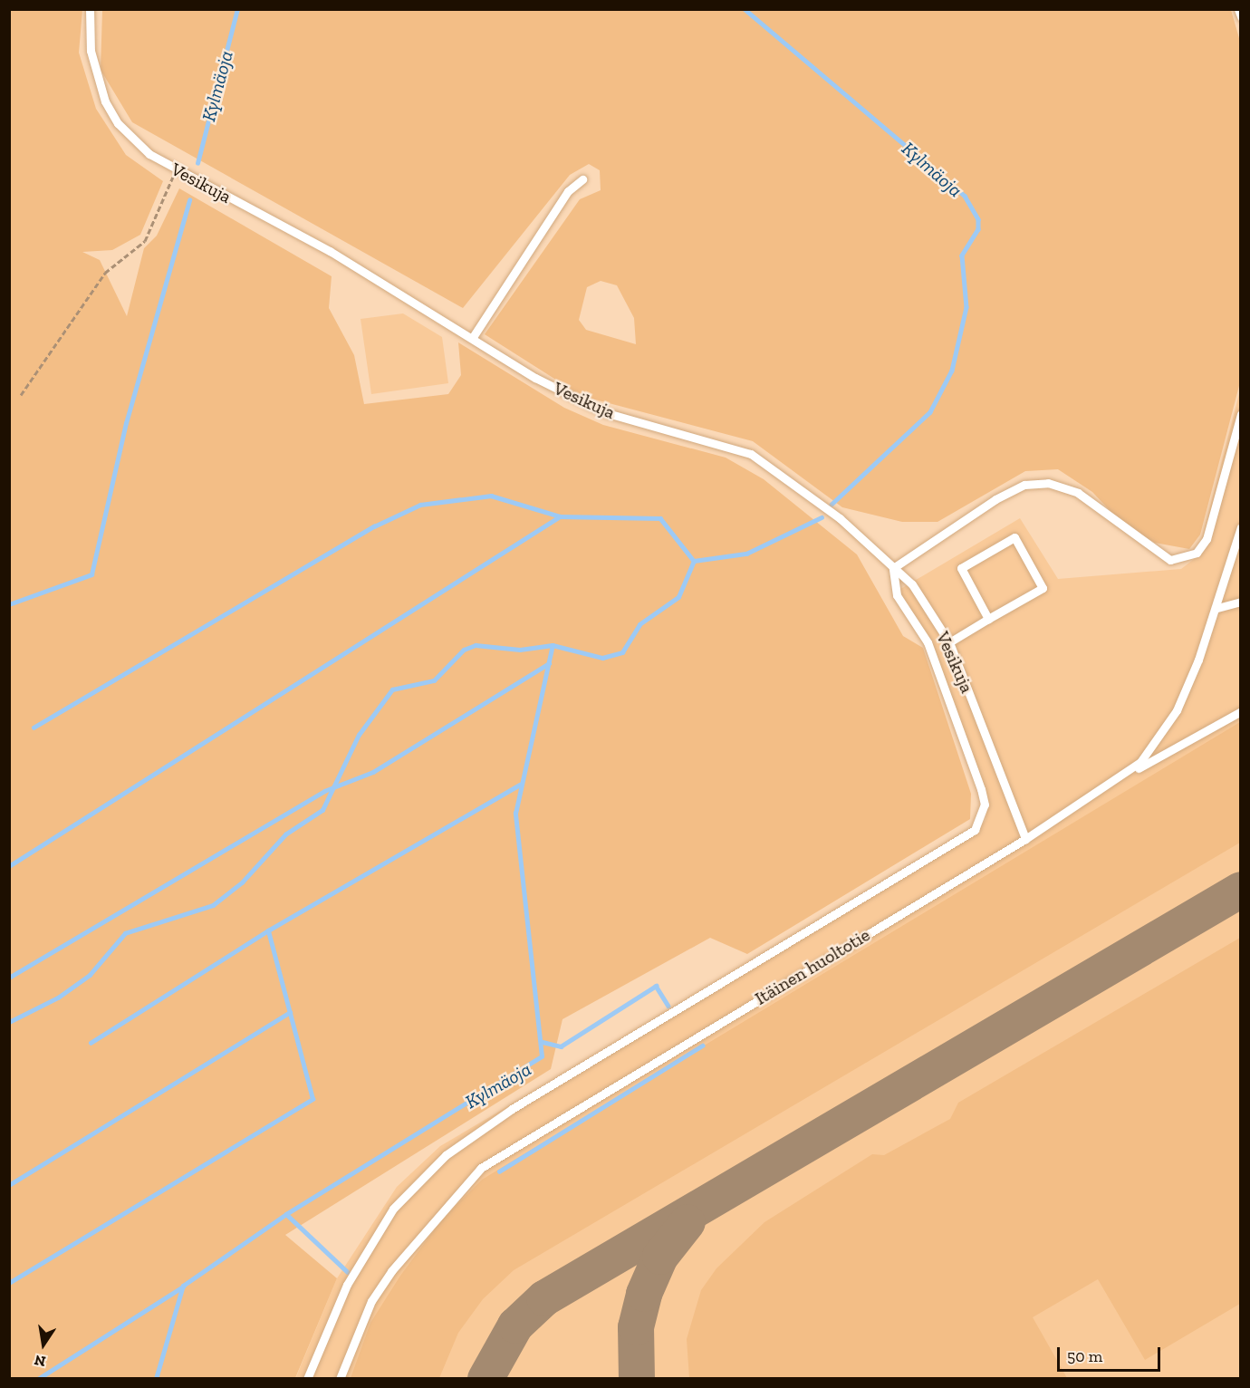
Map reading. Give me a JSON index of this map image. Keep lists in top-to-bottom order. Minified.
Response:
{"streets":{"lane":["Vesikuja","Itäinen huoltotie"]},"crossings":[["Vesikuja","Itäinen huoltotie"]],"water":["Kylmäoja"],"scale_bar":"50 m","north":"bottom"}
